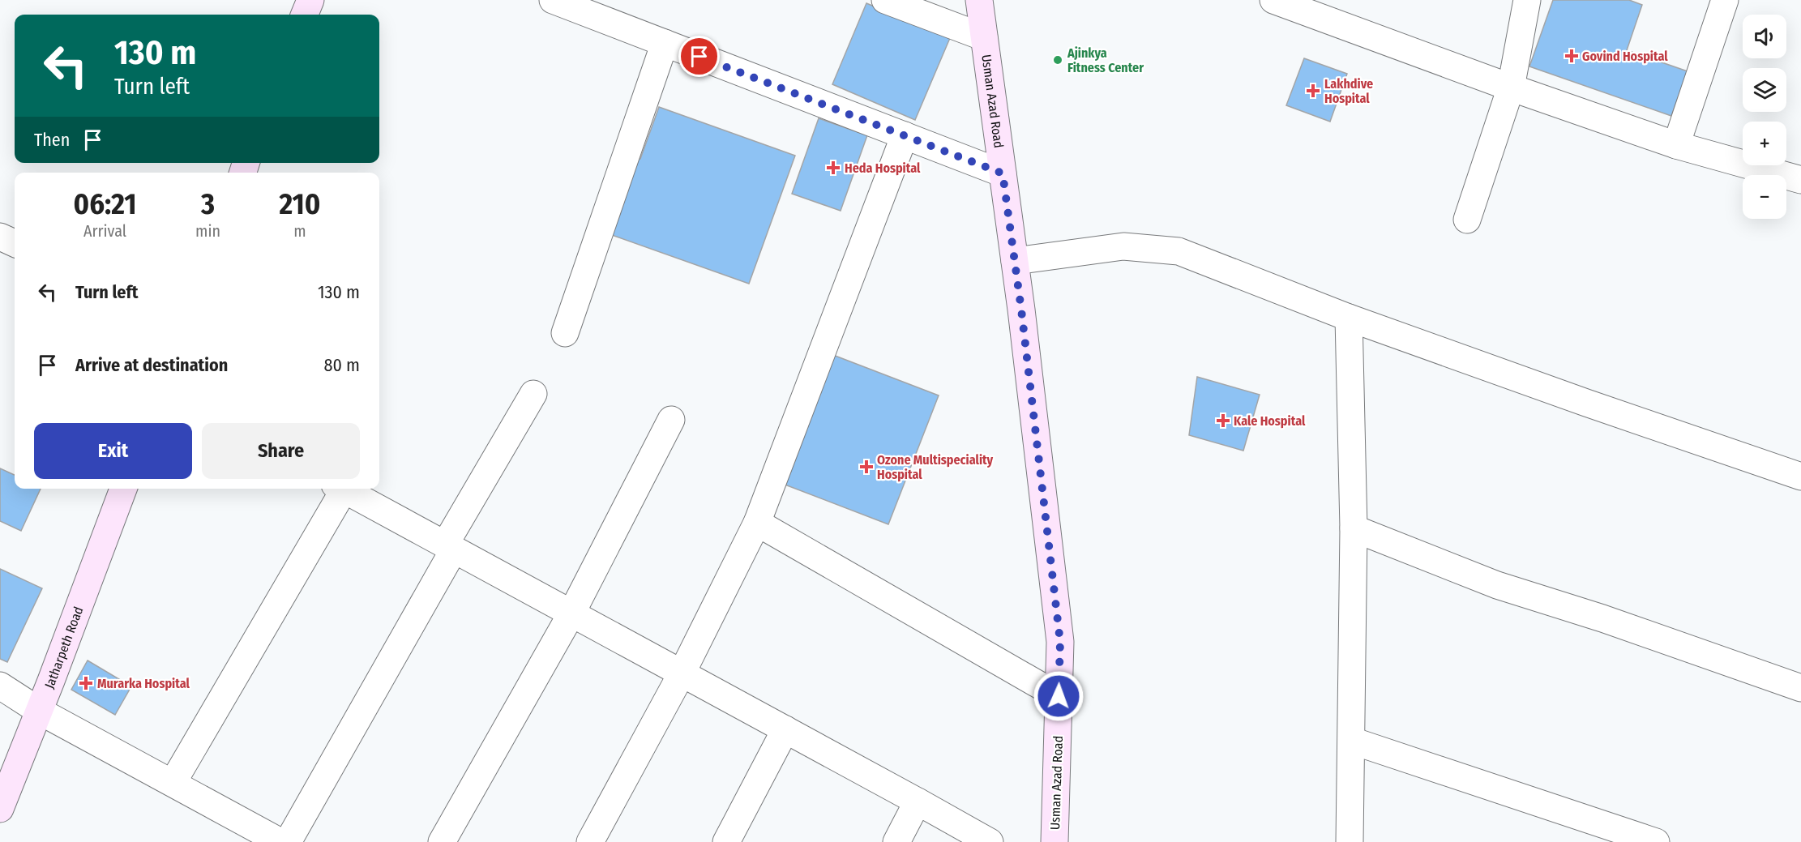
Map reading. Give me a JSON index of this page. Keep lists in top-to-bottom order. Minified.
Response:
{"streets":{"main road":["Usman Azad Road","Jatharpeth Road"]},"places":{"health":["Govind Hospital","Lakhdive Hospital","Heda Hospital","Kale Hospital","Ozone Multispeciality Hospital","Murarka Hospital"],"other":["Ajinkya Fitness Center"]},"page":{"map_buttons":["+","−"],"turn":["130 m","Turn left"],"then":"Then","eta":["06:21","Arrival","3","min","210","m"],"list":[{"name":"Turn left","value":"130 m"},{"name":"Arrive at destination","value":"80 m"}],"buttons":["Exit","Share"]}}
